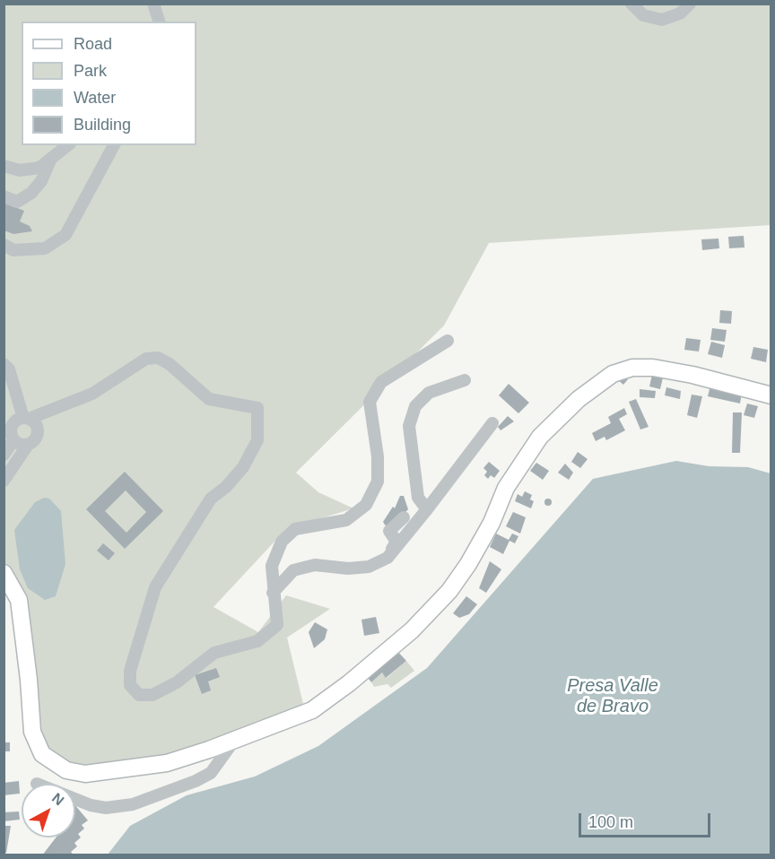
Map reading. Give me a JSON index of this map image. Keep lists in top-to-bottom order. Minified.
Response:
{"water":["Presa Valle de Bravo"],"legend":["Road","Park","Water","Building"],"scale_bar":"100 m","north":"top right"}
